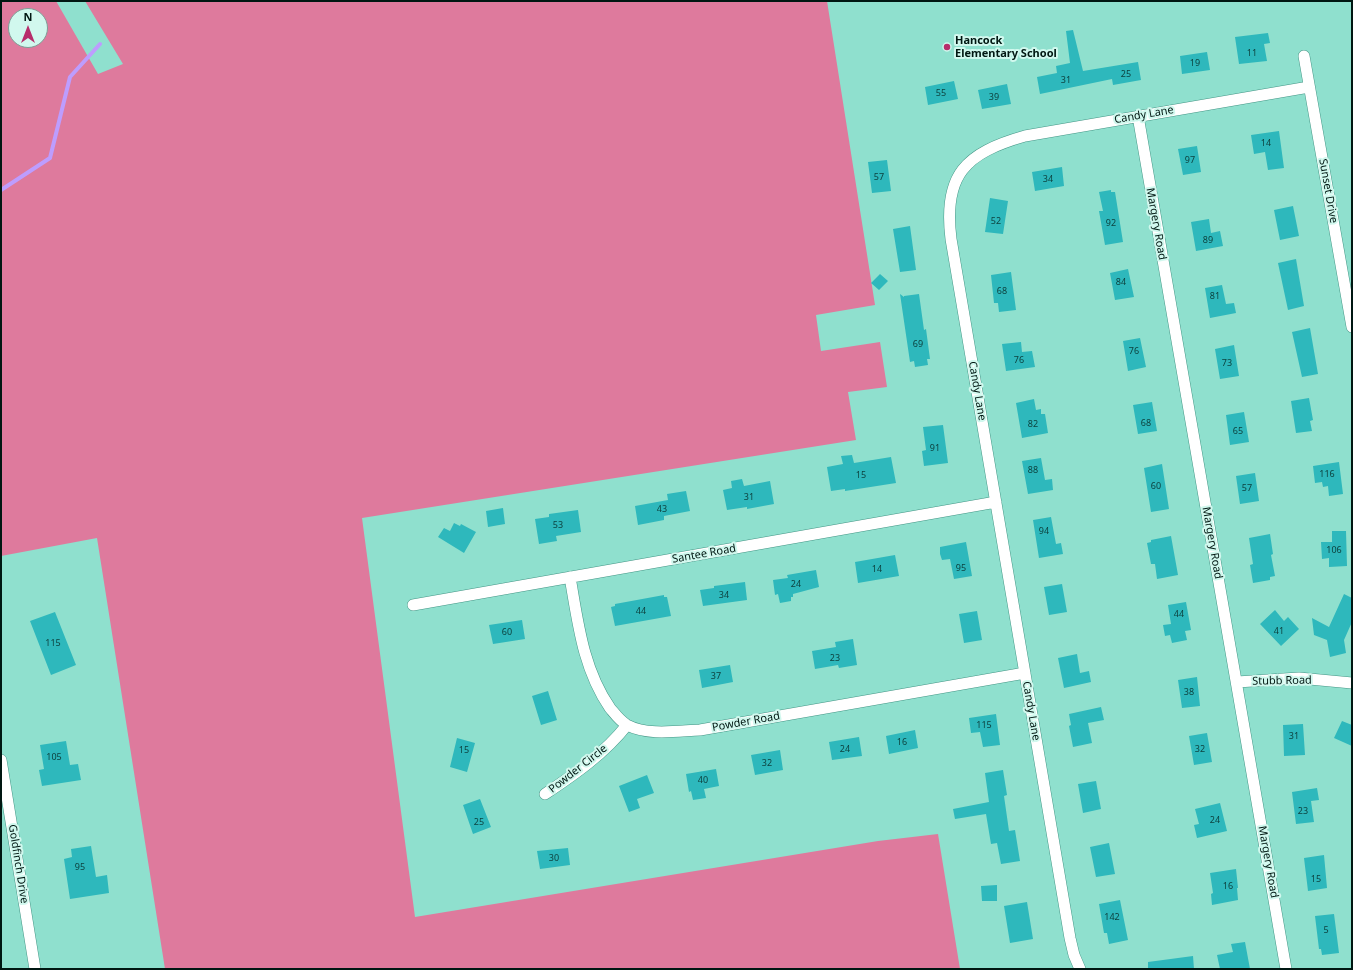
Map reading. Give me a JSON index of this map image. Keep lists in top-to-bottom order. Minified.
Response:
{"streets":{"street":["Candy Lane","Sunset Drive","Margery Road","Santee Road","Stubb Road","Powder Road","Powder Circle","Goldfinch Drive"]},"crossings":[["Candy Lane","Sunset Drive"],["Candy Lane","Margery Road"],["Candy Lane","Santee Road"],["Candy Lane","Powder Road"],["Margery Road","Stubb Road"],["Powder Road","Powder Circle"]],"places":["Hancock Elementary School"],"house_numbers":["11","19","25","31","55","39","14","97","57","34","52","92","89","84","68","81","69","76","76","73","68","82","65","91","88","116","15","60","57","31","43","53","94","106","95","14","24","34","44","44","41","60","115","23","37","38","115","31","16","24","32","15","105","32","40","23","24","25","30","95","15","16","142","5"],"north":"top"}
